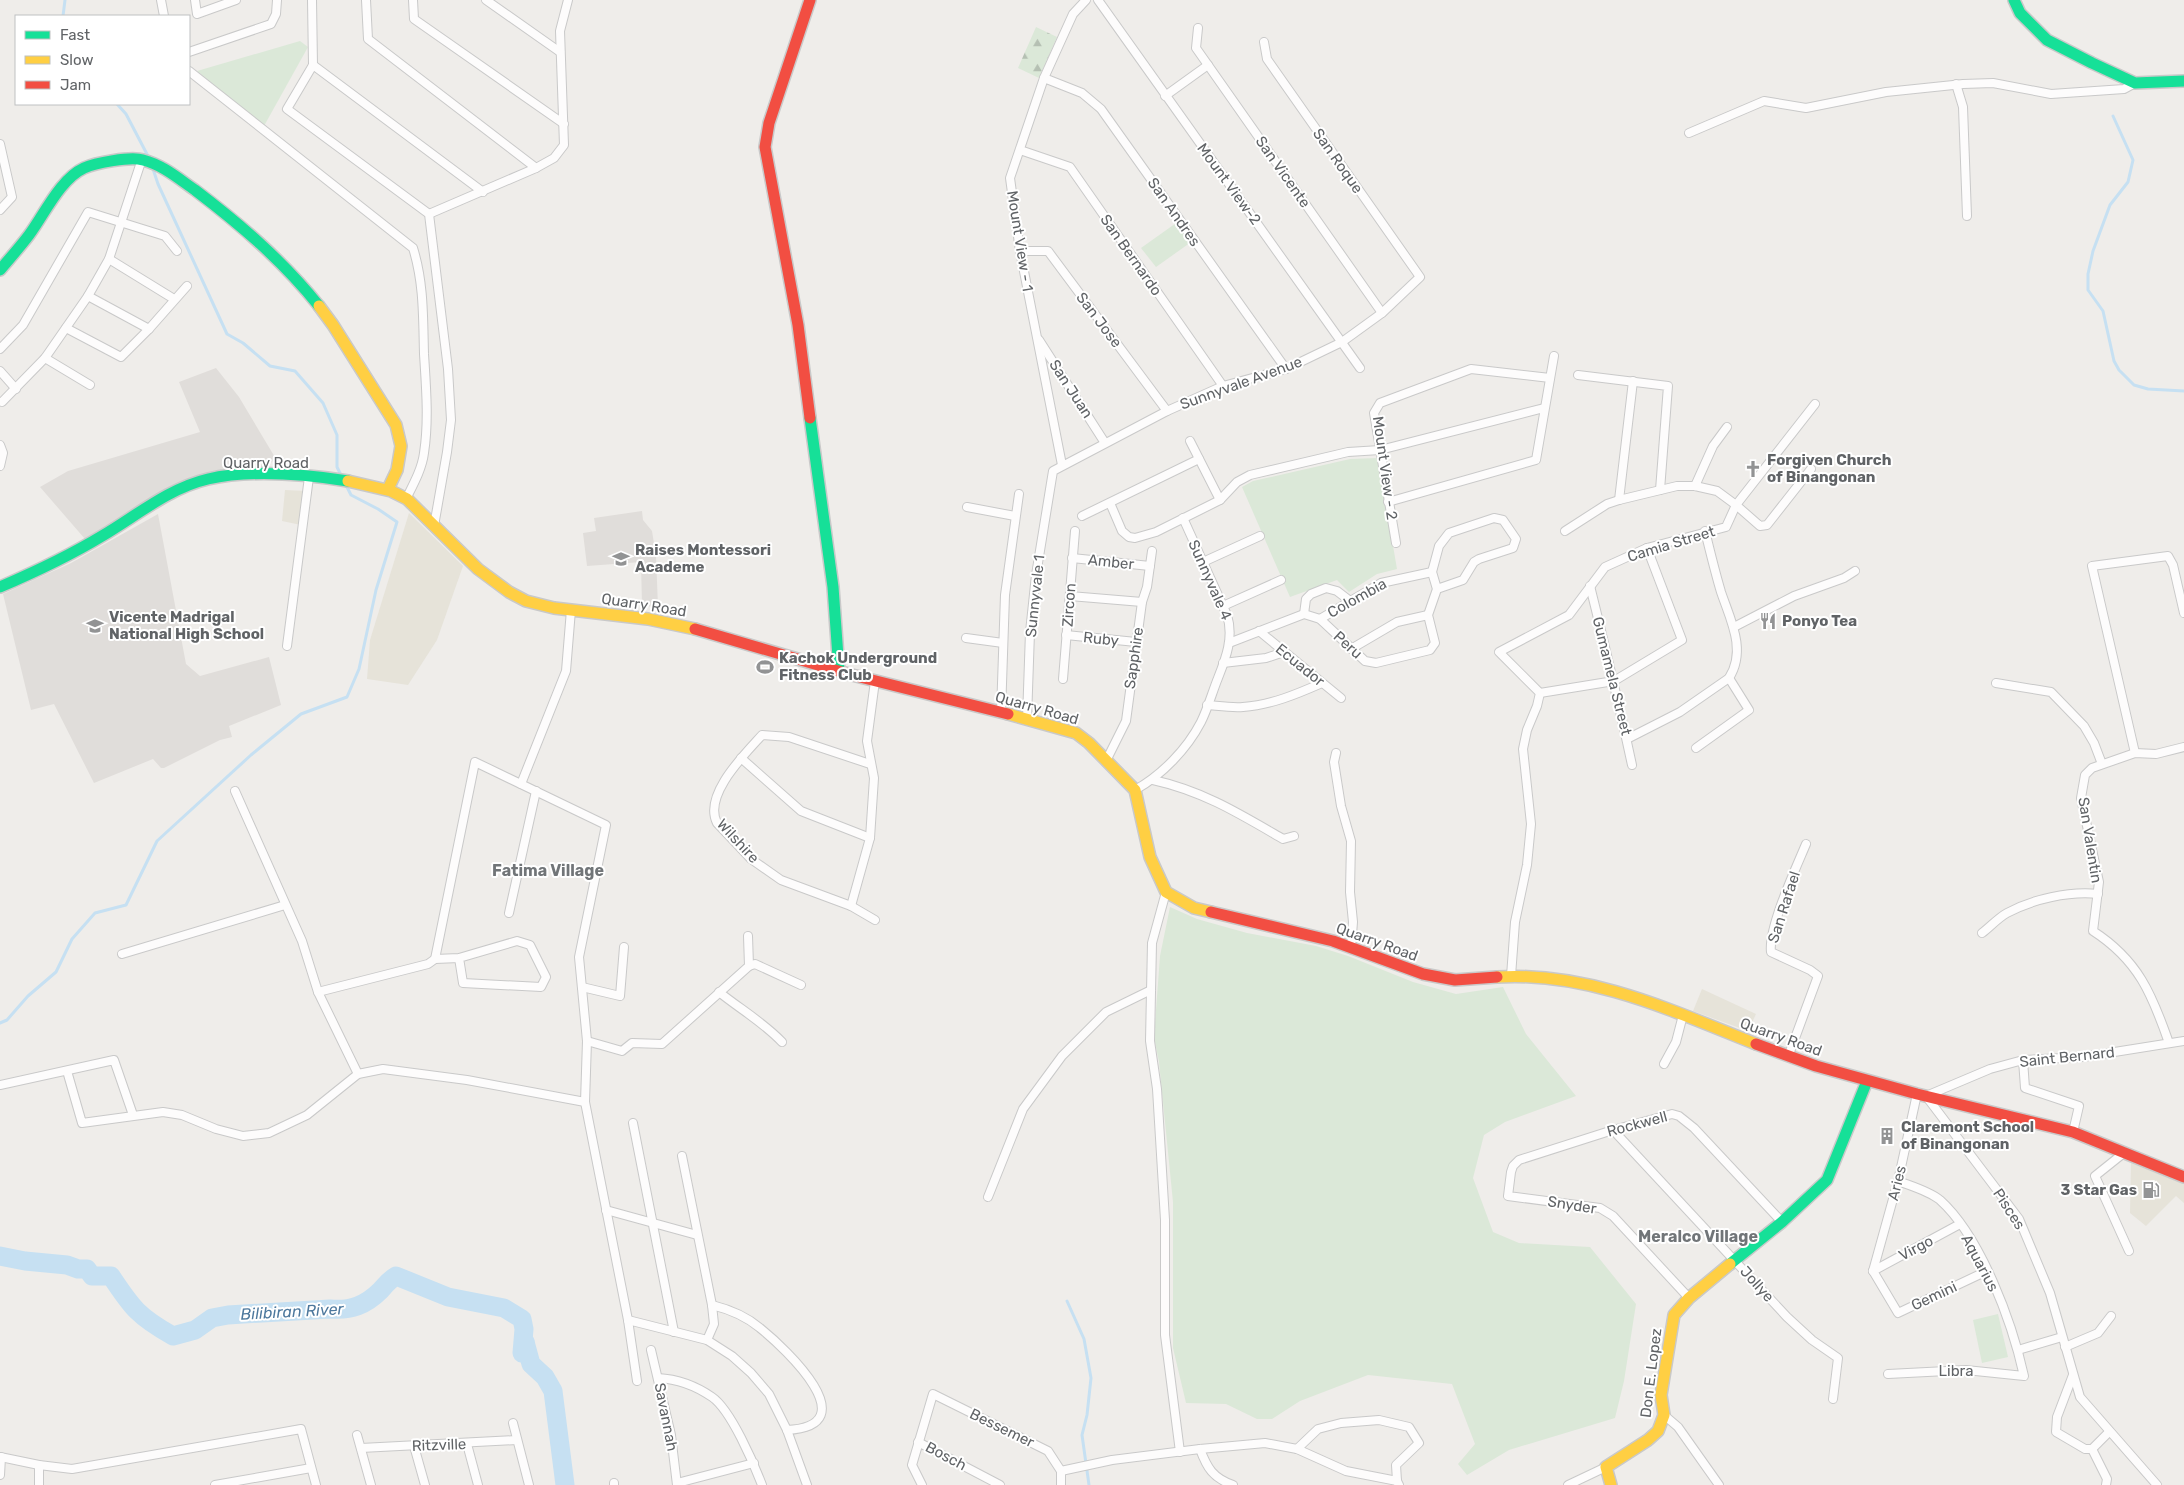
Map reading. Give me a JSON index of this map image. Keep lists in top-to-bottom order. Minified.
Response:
{"streets":{"street":["San Roque","San Vicente","Mount View-2","San Andres","Mount View - 1","San Bernardo","San Jose","Sunnyvale Avenue","San Juan","Quarry Road","Mount View - 2","Camia Street","Amber","Sunnyvale 4","Sunnyvale 1","Colombia","Zircon","Ruby","Peru","Sapphire","Ecuador","Gumamela Street","San Valentin","Wilshire","San Rafael","Saint Bernard","Rockwell","Aries","Snyder","Pisces","Virgo","Aquarius","Jollye","Gemini","Libra","Don E. Lopez","Savannah","Bessemer","Ritzville","Bosch"]},"crossings":[["San Roque","Sunnyvale Avenue"],["San Vicente","Sunnyvale Avenue"],["Mount View-2","Sunnyvale Avenue"],["San Andres","Mount View - 1"],["San Andres","Sunnyvale Avenue"],["Mount View - 1","San Bernardo"],["Mount View - 1","San Jose"],["Mount View - 1","Sunnyvale Avenue"],["Mount View - 1","San Juan"],["San Bernardo","Sunnyvale Avenue"],["San Jose","Sunnyvale Avenue"],["Sunnyvale Avenue","San Juan"],["Sunnyvale Avenue","Sunnyvale 1"],["Quarry Road","Sunnyvale 4"],["Quarry Road","Sunnyvale 1"],["Quarry Road","Sapphire"],["Quarry Road","San Rafael"],["Quarry Road","Saint Bernard"],["Quarry Road","Aries"],["Quarry Road","Pisces"],["Quarry Road","Don E. Lopez"],["Camia Street","Gumamela Street"],["Amber","Zircon"],["Amber","Sapphire"],["Sunnyvale 4","Colombia"],["Colombia","Peru"],["Colombia","Ecuador"],["Zircon","Ruby"],["Ruby","Sapphire"],["San Valentin","Saint Bernard"],["Saint Bernard","Aries"],["Saint Bernard","Pisces"],["Rockwell","Snyder"],["Rockwell","Jollye"],["Rockwell","Don E. Lopez"],["Aries","Pisces"],["Aries","Virgo"],["Aries","Aquarius"],["Aries","Gemini"],["Snyder","Don E. Lopez"],["Virgo","Aquarius"],["Virgo","Gemini"],["Aquarius","Gemini"],["Aquarius","Libra"],["Jollye","Don E. Lopez"],["Bessemer","Bosch"]],"districts":["Fatima Village","Meralco Village"],"water":["Bilibiran River"],"places":{"church":["Forgiven Church of Binangonan"],"school or university":["Raises Montessori Academe","Vicente Madrigal National High School"],"restaurant":["Ponyo Tea"],"sports":["Kachok Underground Fitness Club"],"building":["Claremont School of Binangonan"],"fuel station":["3 Star Gas"]},"legend":["Fast","Slow","Jam"]}
